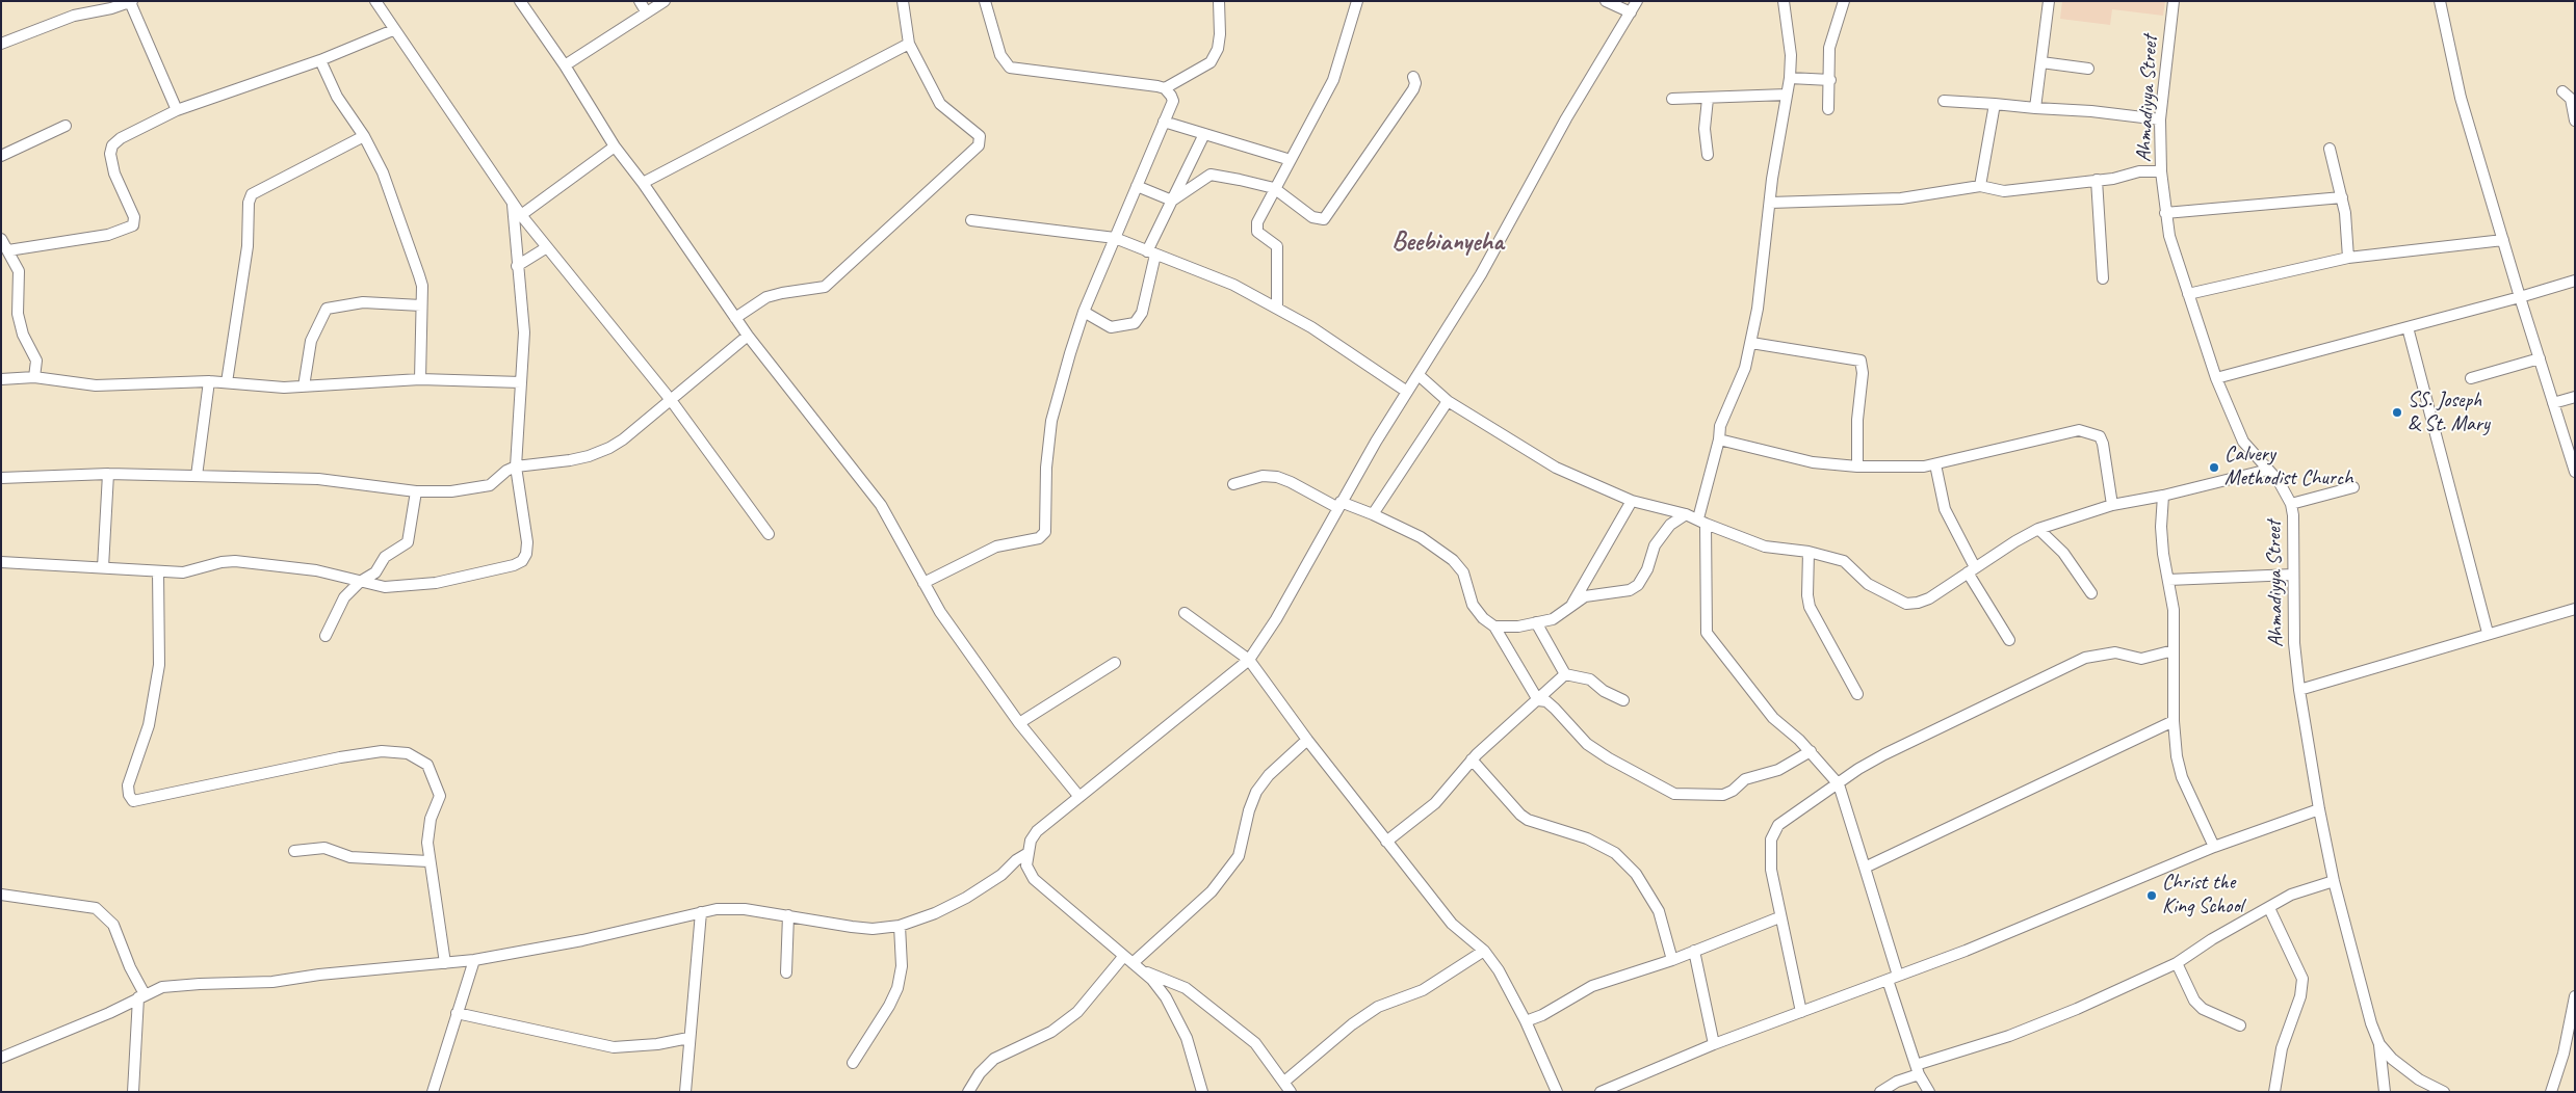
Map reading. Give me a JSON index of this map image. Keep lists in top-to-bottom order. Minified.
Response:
{"streets":{"street":["Ahmadiyya Street"]},"districts":["Beebianyeha"],"places":["SS. Joseph & St. Mary","Calvery Methodist Church","Christ the King School"]}
